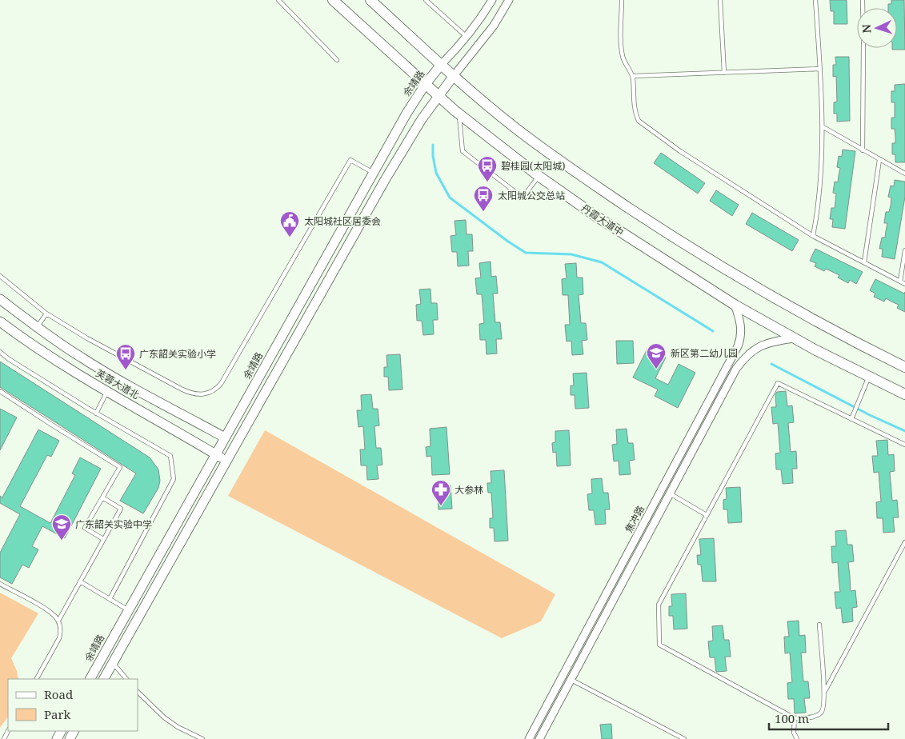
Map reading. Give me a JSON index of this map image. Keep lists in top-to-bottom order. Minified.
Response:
{"streets":{"main road":["余靖路","丹霞大道中","芙蓉大道北"],"street":["焦冲路"]},"crossings":[["余靖路","丹霞大道中"],["余靖路","芙蓉大道北"],["丹霞大道中","焦冲路"]],"places":{"bus stop":["碧桂园(太阳城)","太阳城公交总站","广东韶关实验小学"],"public building":["太阳城社区居委会"],"school or university":["新区第二幼儿园","广东韶关实验中学"],"pharmacy":["大参林"]},"legend":["Road","Park"],"scale_bar":"100 m","north":"left"}
